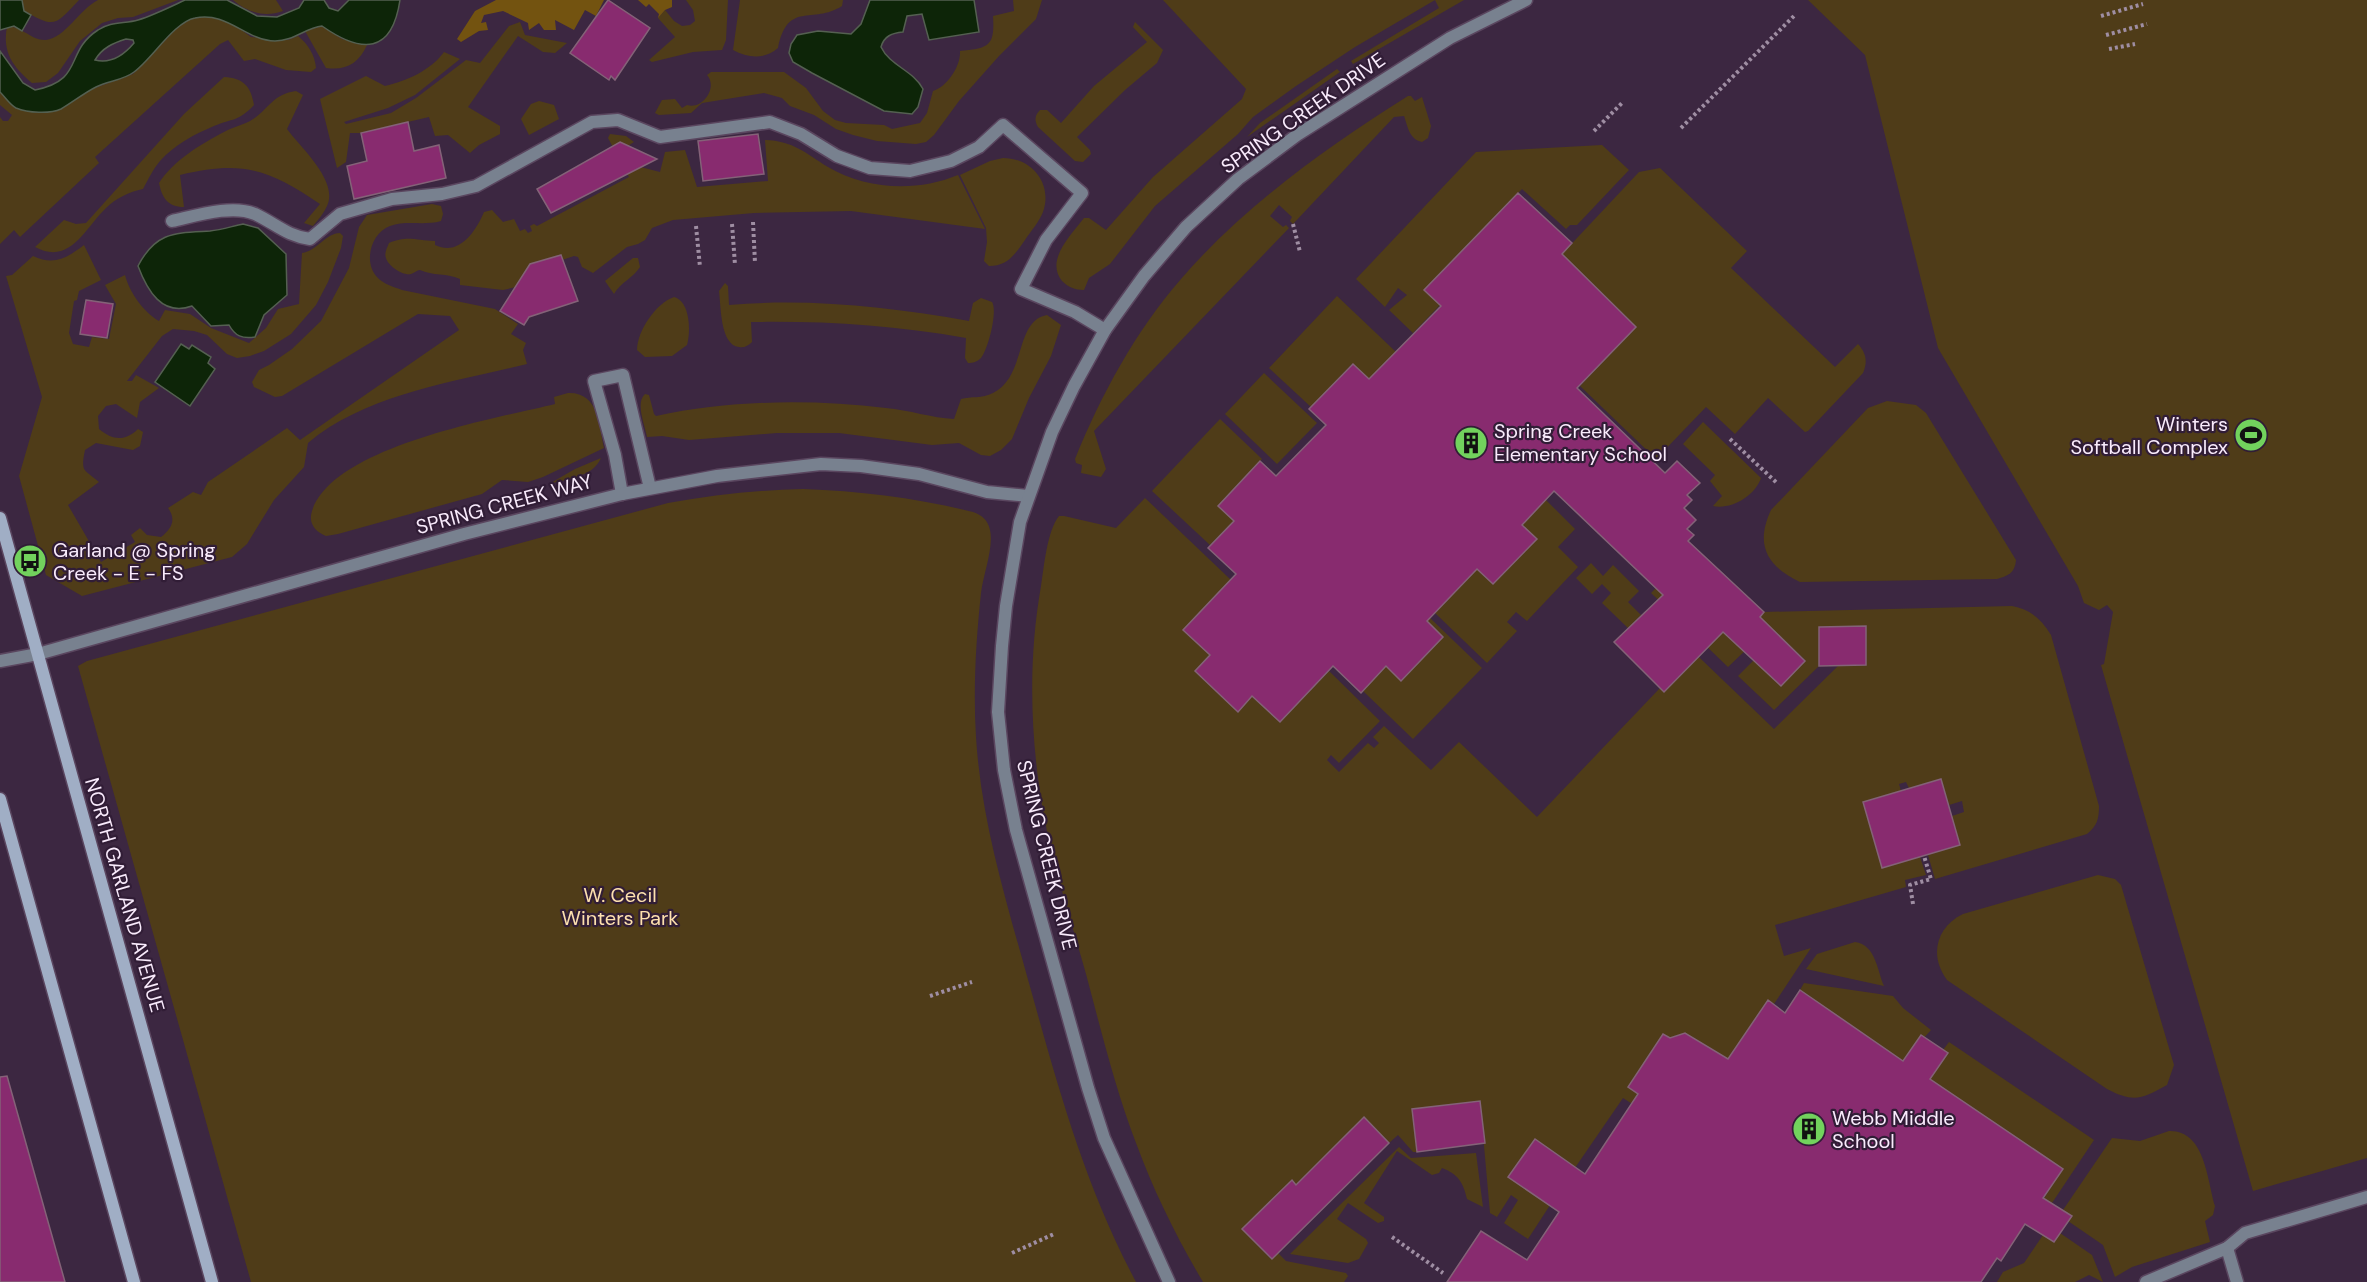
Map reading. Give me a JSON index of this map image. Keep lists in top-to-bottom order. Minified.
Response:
{"streets":{"main road":["NORTH GARLAND AVENUE"],"street":["SPRING CREEK DRIVE","SPRING CREEK WAY"]},"crossings":[["SPRING CREEK DRIVE","SPRING CREEK WAY"],["SPRING CREEK WAY","NORTH GARLAND AVENUE"]],"parks":["W. Cecil Winters Park"],"places":{"sports":["Winters Softball Complex"],"building":["Spring Creek Elementary School","Webb Middle School"],"bus stop":["Garland @ Spring Creek - E - FS"]}}
